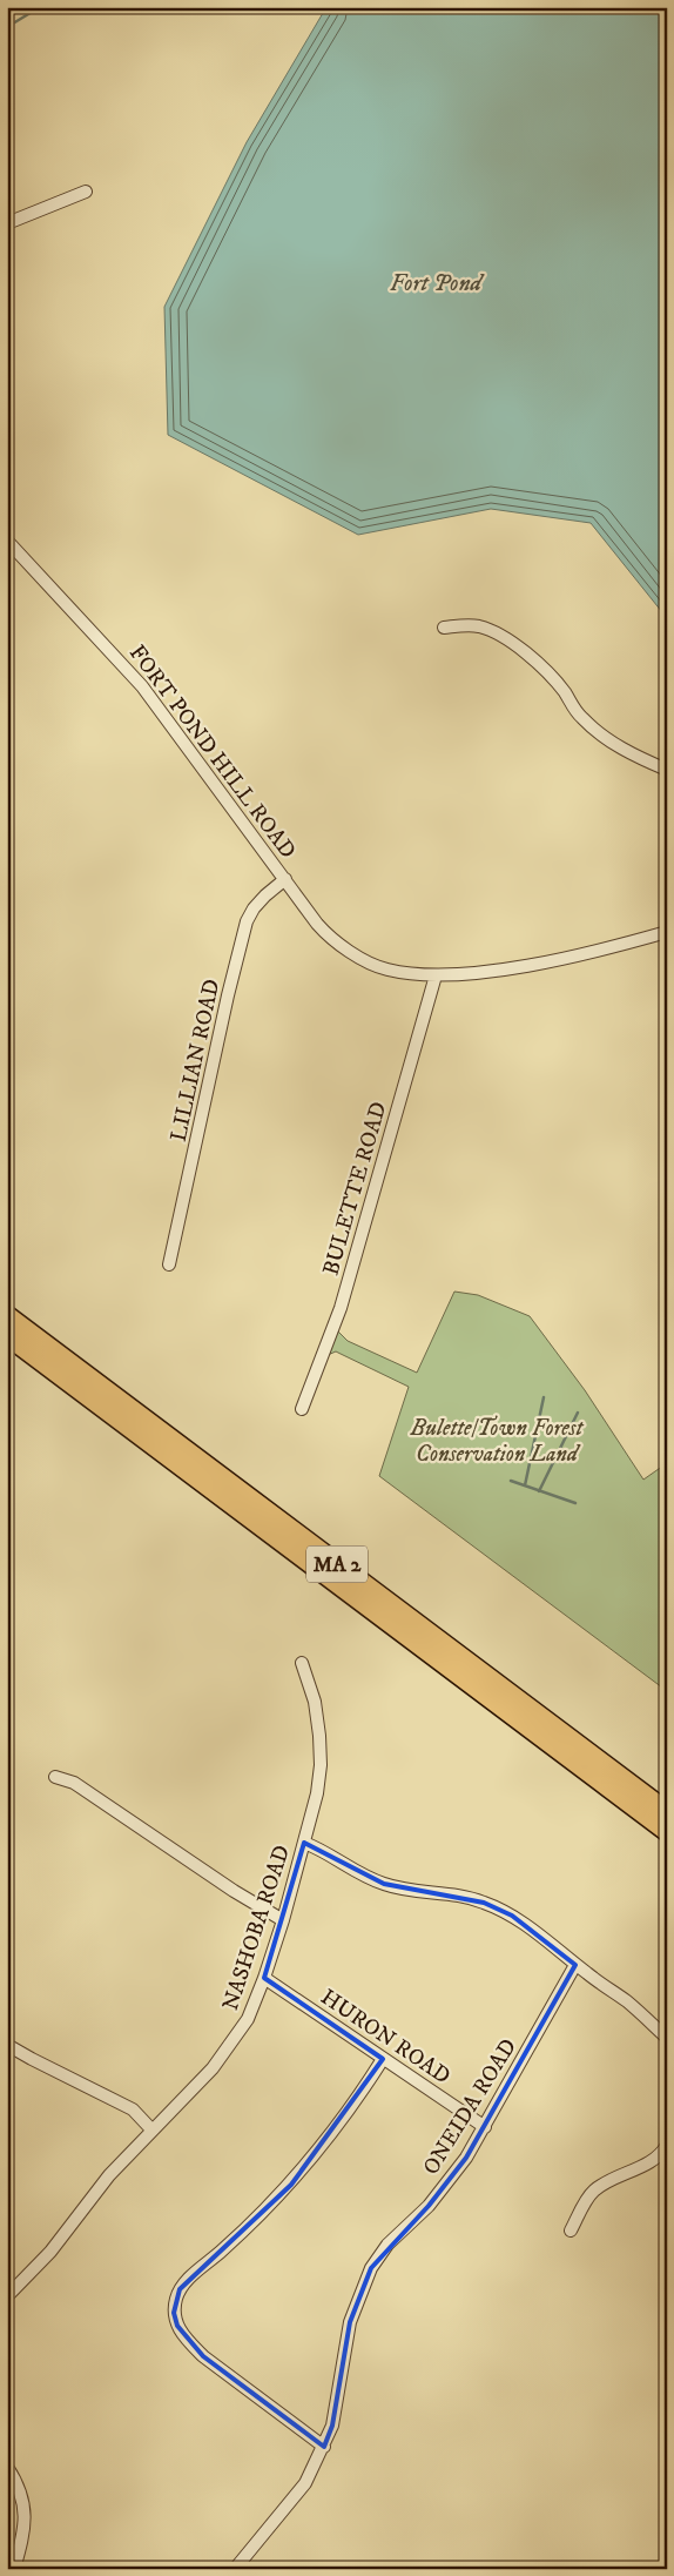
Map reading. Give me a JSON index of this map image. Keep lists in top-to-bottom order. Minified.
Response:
{"streets":{"highway":["MA 2"],"street":["FORT POND HILL ROAD","LILLIAN ROAD","BULETTE ROAD","NASHOBA ROAD","HURON ROAD","ONEIDA ROAD"]},"crossings":[["FORT POND HILL ROAD","LILLIAN ROAD"],["FORT POND HILL ROAD","BULETTE ROAD"],["NASHOBA ROAD","HURON ROAD"],["HURON ROAD","ONEIDA ROAD"]],"water":["Fort Pond"],"parks":["Bulette/Town Forest Conservation Land"]}
